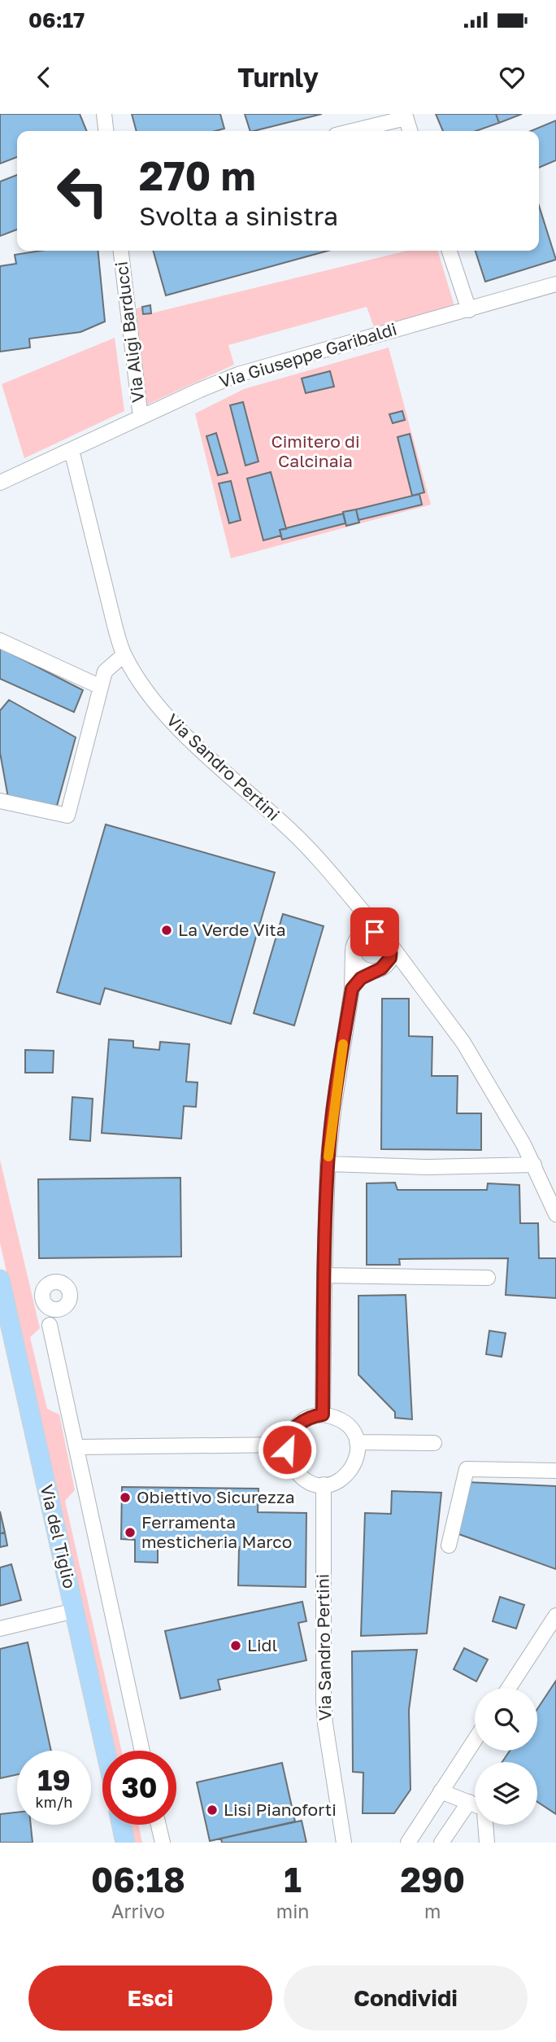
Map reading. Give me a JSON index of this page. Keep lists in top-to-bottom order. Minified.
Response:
{"streets":{"main road":["Via del Tiglio"],"street":["Via Aligi Barducci","Via Giuseppe Garibaldi","Via Sandro Pertini"]},"crossings":[["Via Aligi Barducci","Via Giuseppe Garibaldi"],["Via Giuseppe Garibaldi","Via Sandro Pertini"]],"parks":["Cimitero di Calcinaia"],"places":["La Verde Vita","Obiettivo Sicurezza","Ferramenta mesticheria Marco","Lidl","Lisi Pianoforti"],"page":{"status":"06:17","header":"Turnly","turn":["270 m","Svolta a sinistra"],"speed":"19 km/h","limit":"30","eta":["06:18","Arrivo","1","min","290","m"],"buttons":["Esci","Condividi"]}}
